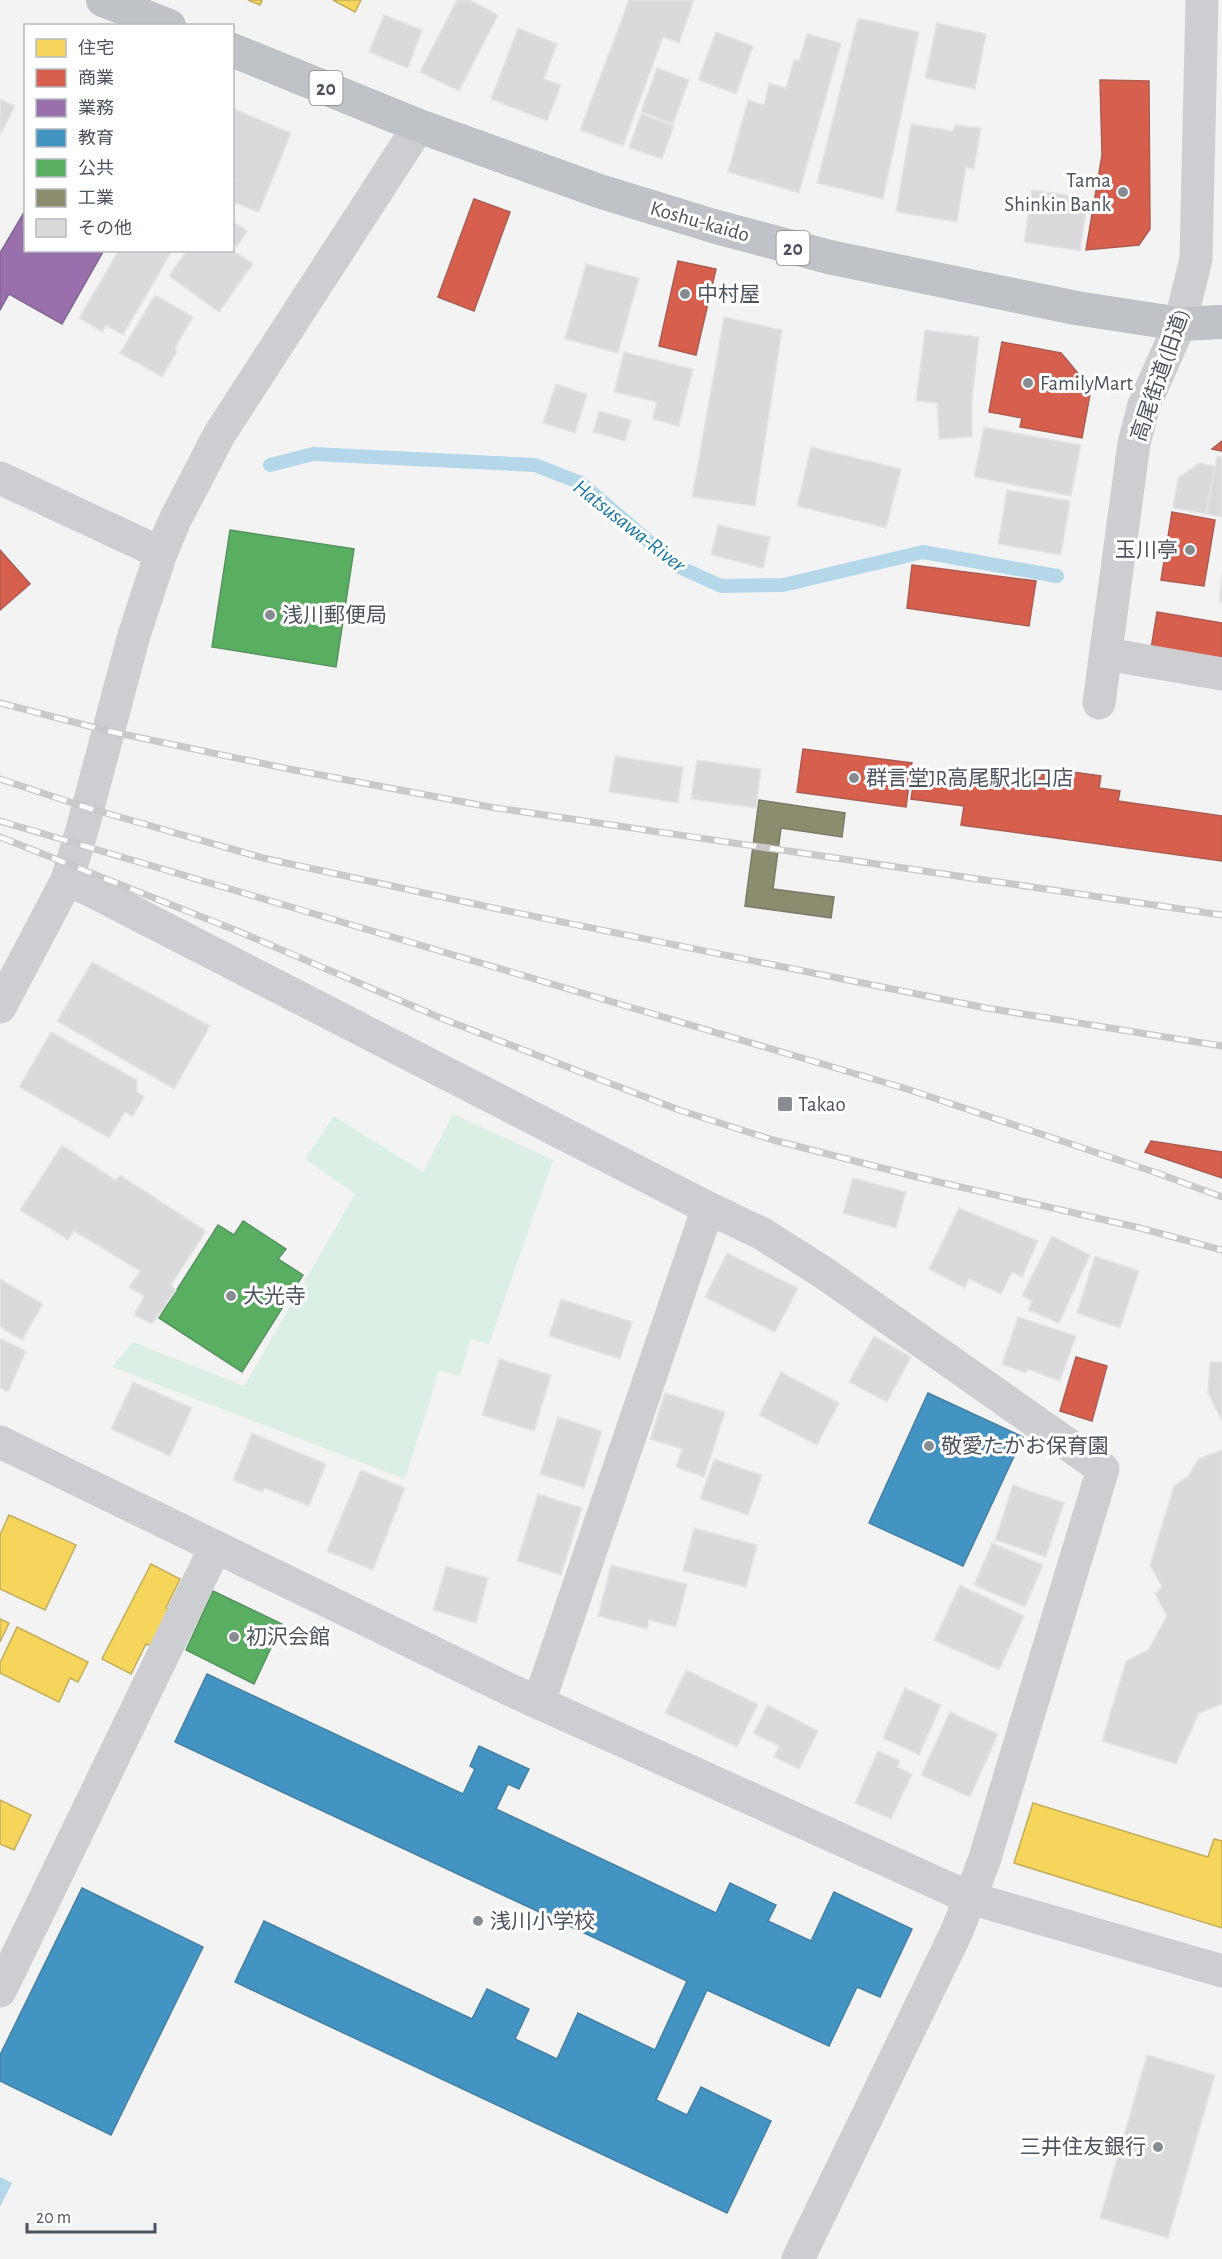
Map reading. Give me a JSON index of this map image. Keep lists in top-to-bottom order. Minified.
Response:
{"streets":{"highway":["20","Koshu-kaido"],"street":["高尾街道(旧道)"]},"crossings":[["Koshu-kaido","高尾街道(旧道)"]],"water":["Hatsusawa-River"],"places":{"other":["Tama Shinkin Bank","中村屋","FamilyMart","玉川亭","浅川郵便局","群言堂JR高尾駅北口店","大光寺","敬愛たかお保育園","初沢会館","浅川小学校","三井住友銀行"],"transit":["Takao"]},"legend":["住宅","商業","業務","教育","公共","工業","その他"],"scale_bar":"20 m"}
